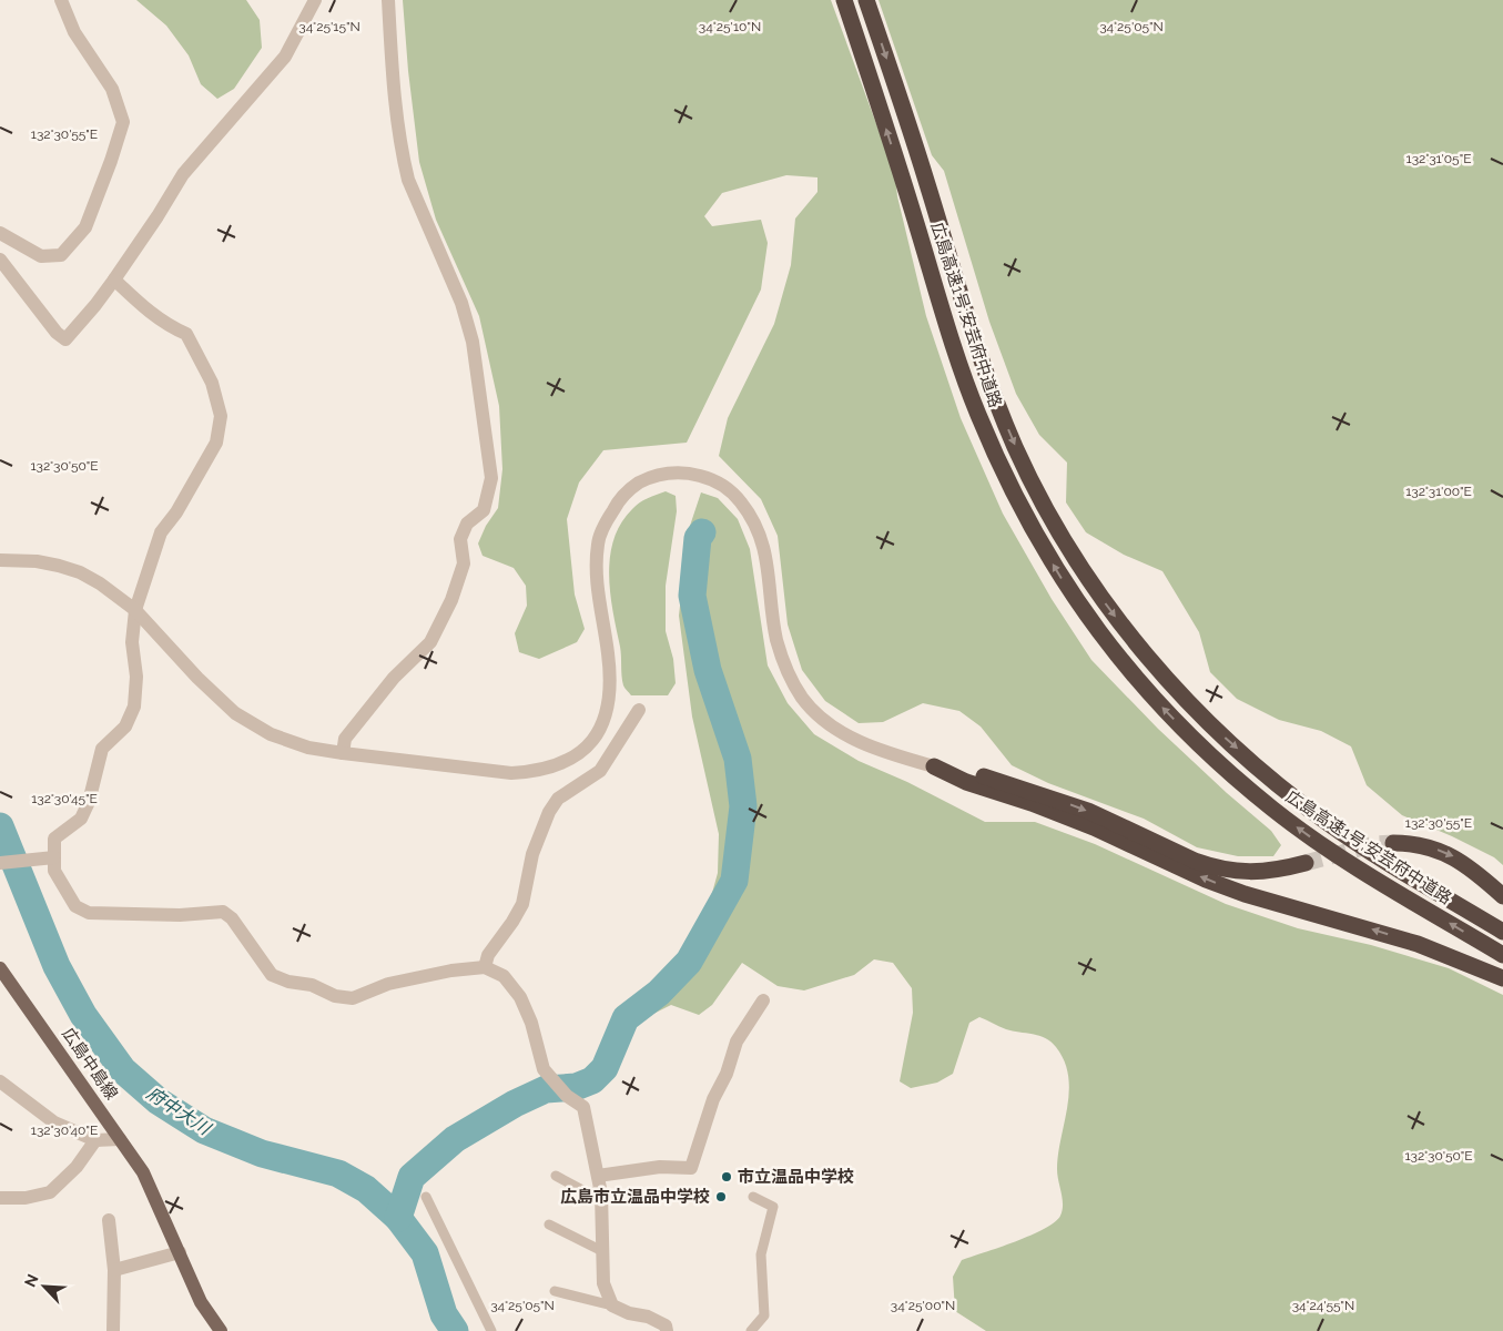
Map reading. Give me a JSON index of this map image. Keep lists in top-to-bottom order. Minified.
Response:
{"streets":{"highway":["広島高速1号;安芸府中道路"],"main road":["広島中島線"]},"water":["府中大川"],"places":["市立温品中学校","広島市立温品中学校"],"north":"top left","coordinates":["34°25'15\"N","34°25'10\"N","34°25'05\"N","132°30'55\"E","132°31'05\"E","132°30'50\"E","132°31'00\"E","132°30'45\"E","132°30'40\"E","34°25'00\"N","34°24'55\"N"]}
